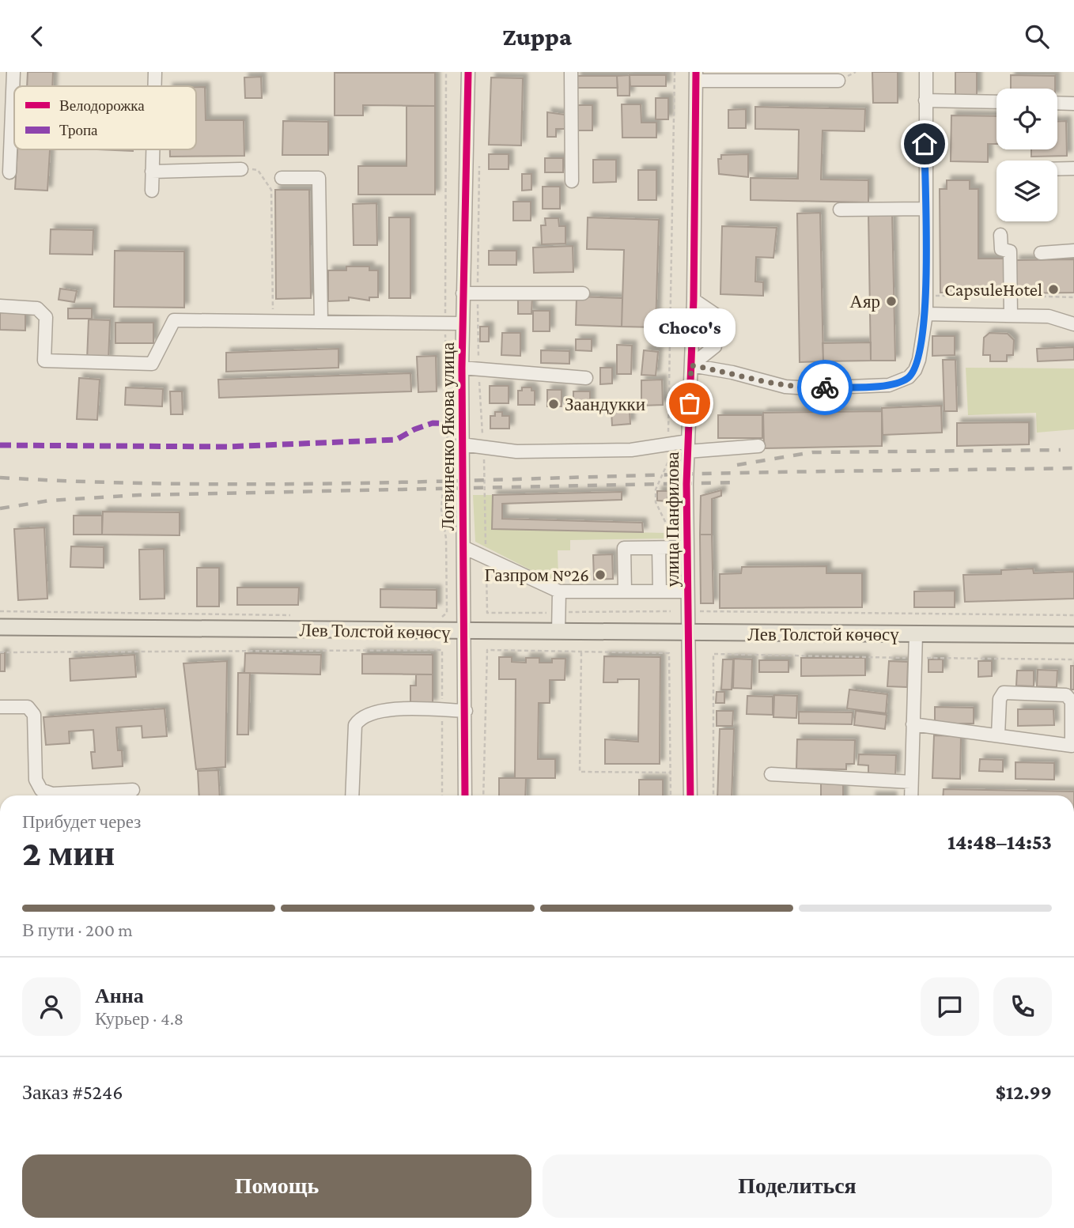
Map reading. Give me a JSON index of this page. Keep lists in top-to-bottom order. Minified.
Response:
{"streets":{"main road":["Лев Толстой көчөсү"],"street":["Логвиненко Якова улица","улица Панфилова"]},"crossings":[["Логвиненко Якова улица","Лев Толстой көчөсү"],["улица Панфилова","Лев Толстой көчөсү"]],"places":["CapsuleHotel","Аяр","Choco's","Заандукки","Газпром №26"],"legend":["Велодорожка","Тропа"],"page":{"header":"Zuppa","bubble":"Choco's","heading":["2 мин","Прибудет через","14:48–14:53"],"panel":["Анна","Курьер · 4.8","Заказ #5246","$12.99"],"bar":"В пути · 200 m","buttons":["Помощь","Поделиться"]}}
